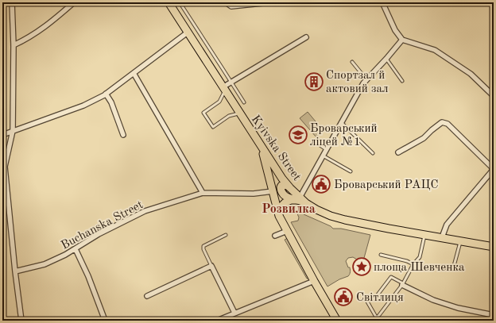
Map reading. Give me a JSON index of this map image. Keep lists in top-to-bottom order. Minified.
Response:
{"streets":{"main road":["Kyivska Street"],"street":["Buchanska Street"]},"districts":["Розвилка"],"places":{"building":["Спортзал й актовий зал"],"school or university":["Броварський ліцей №1"],"public building":["Броварський РАЦС","Світлиця"],"place":["площа Шевченка"]}}
